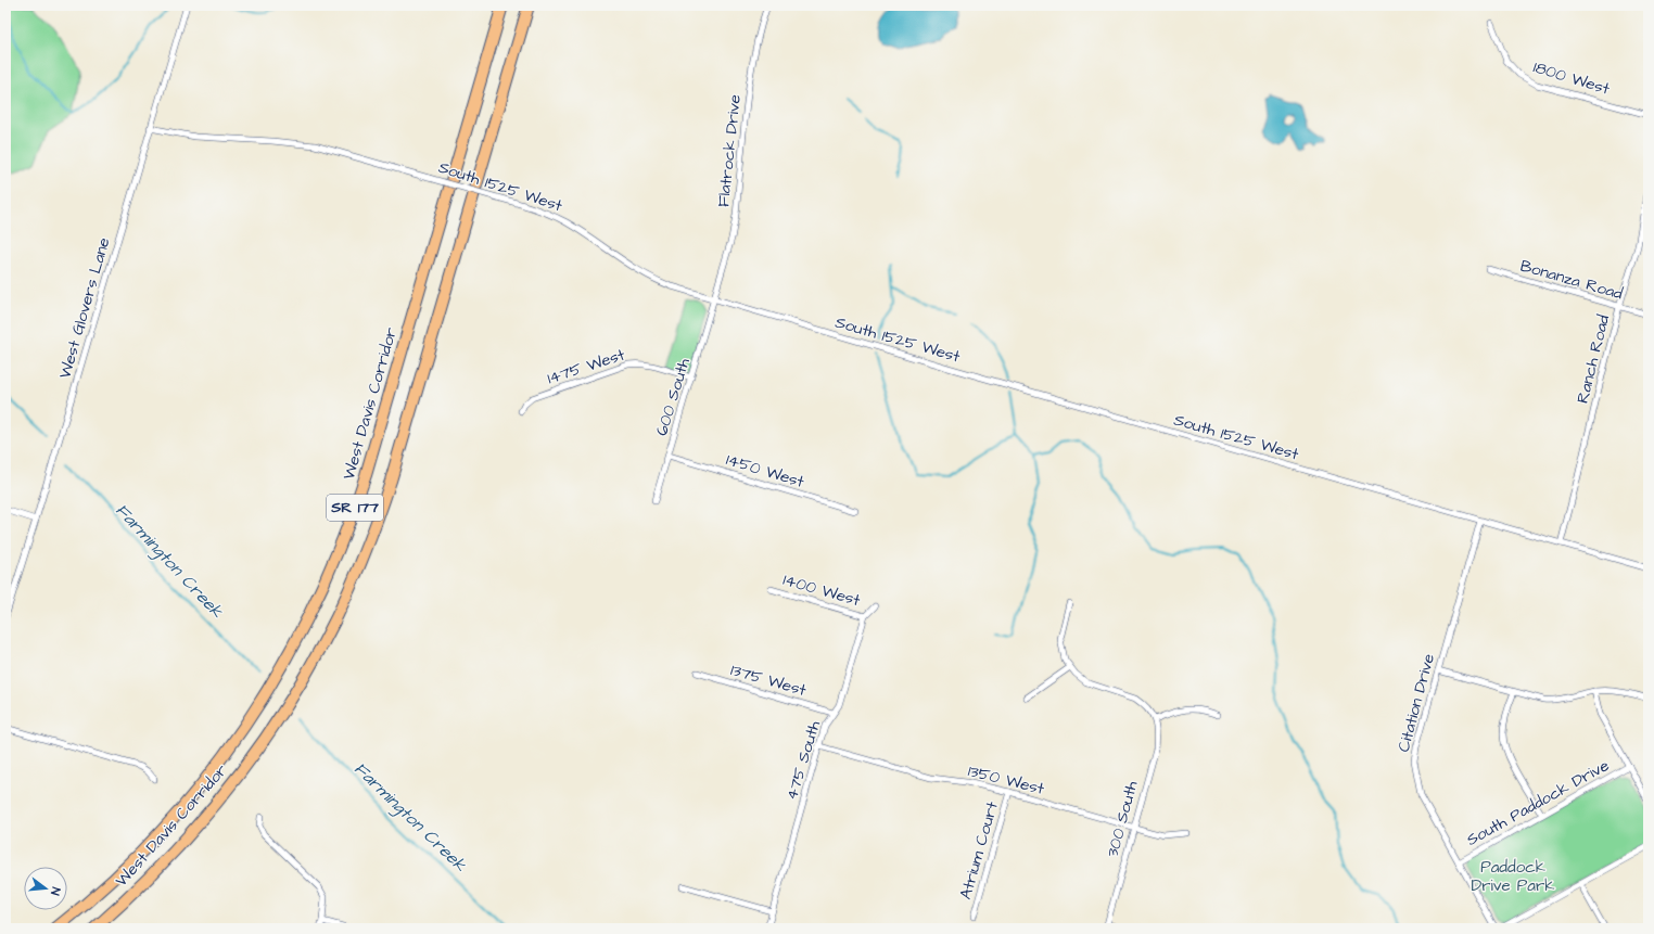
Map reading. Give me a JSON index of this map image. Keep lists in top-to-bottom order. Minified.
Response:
{"streets":{"highway":["West Davis Corridor","SR 177"],"street":["1800 West","Flatrock Drive","South 1525 West","Bonanza Road","West Glovers Lane","Ranch Road","1475 West","600 South","1450 West","1400 West","1375 West","Citation Drive","475 South","1350 West","South Paddock Drive","300 South","Atrium Court"]},"crossings":[["Flatrock Drive","South 1525 West"],["Flatrock Drive","600 South"],["South 1525 West","West Glovers Lane"],["South 1525 West","Ranch Road"],["South 1525 West","600 South"],["South 1525 West","Citation Drive"],["Bonanza Road","Ranch Road"],["1475 West","600 South"],["600 South","1450 West"],["1400 West","475 South"],["1375 West","475 South"],["Citation Drive","South Paddock Drive"],["475 South","1350 West"],["1350 West","300 South"],["1350 West","Atrium Court"]],"water":["Farmington Creek"],"parks":["Paddock Drive Park"],"north":"right"}
